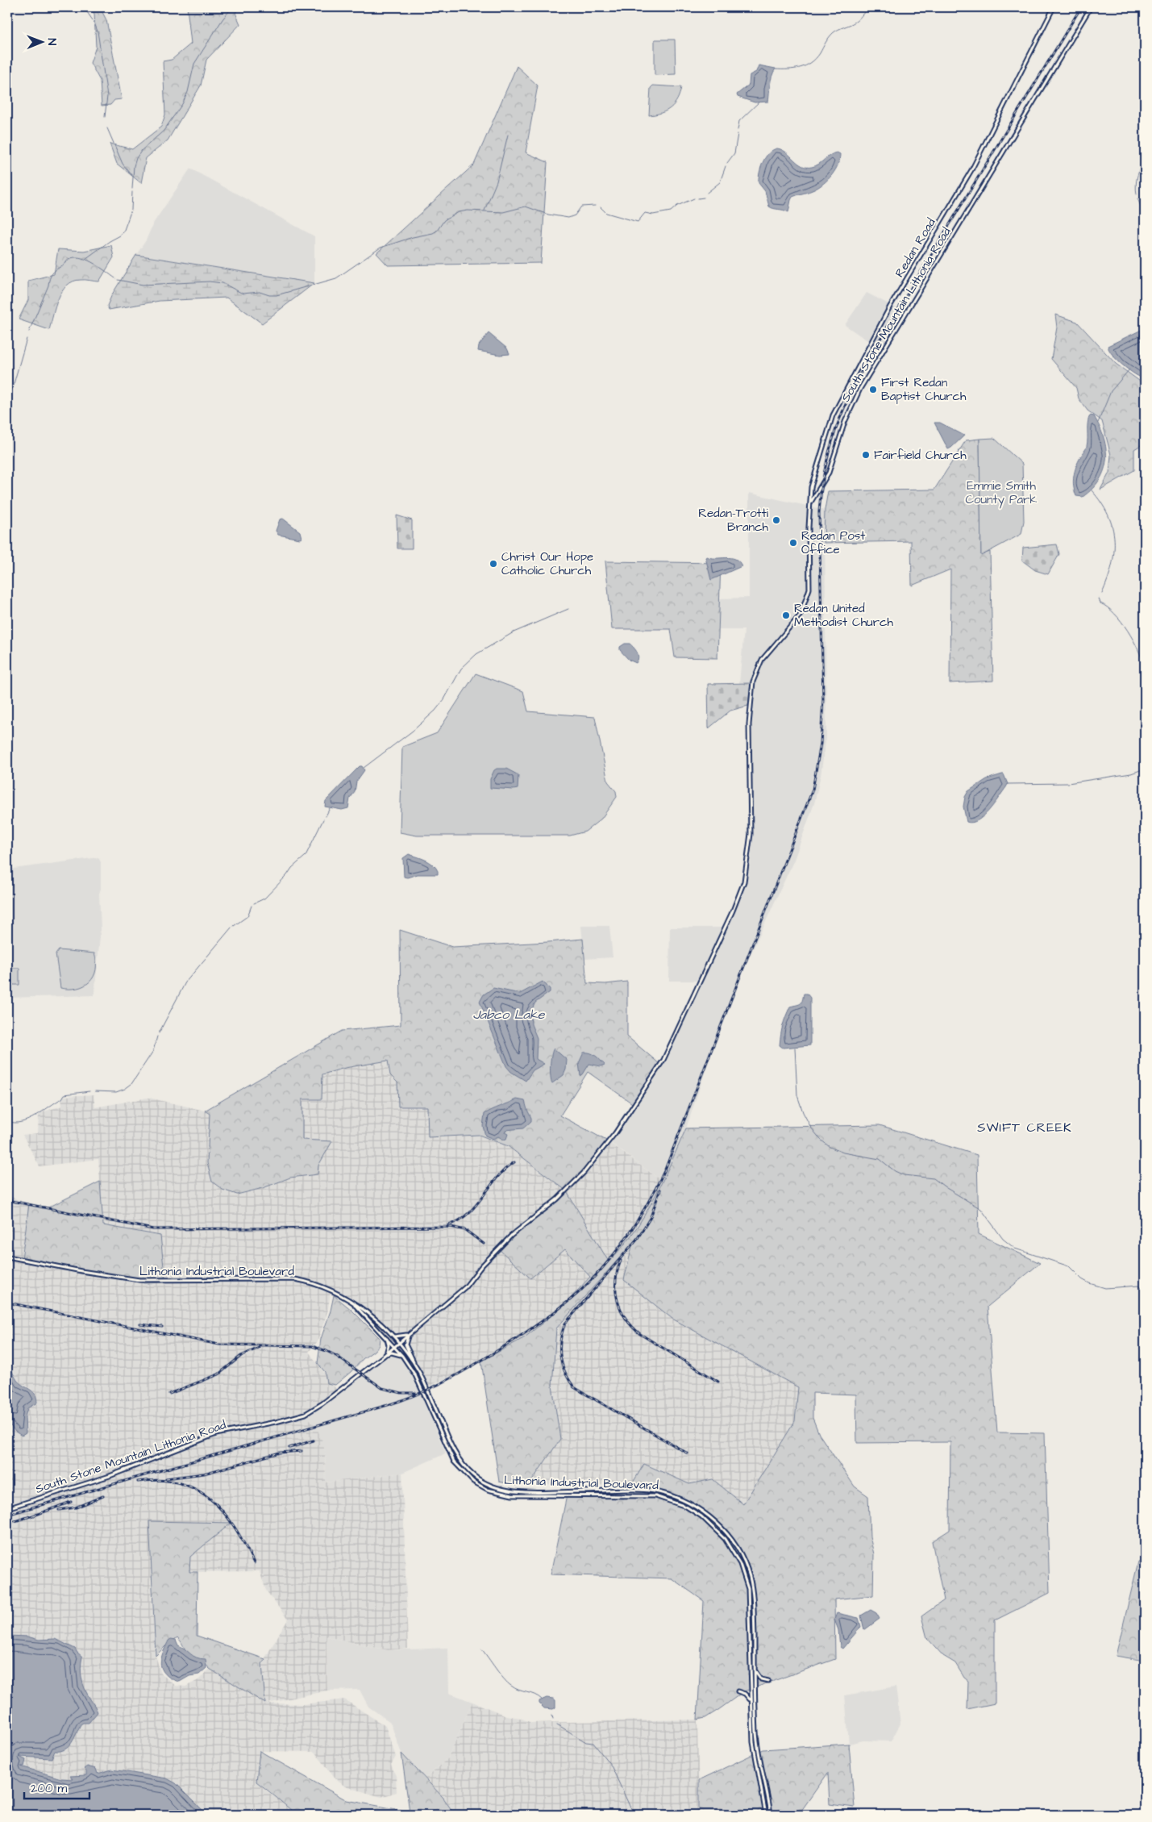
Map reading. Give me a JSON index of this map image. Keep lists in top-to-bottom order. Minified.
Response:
{"streets":{"main road":["Redan Road","South Stone Mountain Lithonia Road","Lithonia Industrial Boulevard"]},"crossings":[["Redan Road","South Stone Mountain Lithonia Road"],["South Stone Mountain Lithonia Road","Lithonia Industrial Boulevard"]],"districts":["SWIFT CREEK"],"water":["Jabco Lake"],"parks":["Emmie Smith County Park"],"places":["First Redan Baptist Church","Fairfield Church","Redan-Trotti Branch","Redan Post Office","Christ Our Hope Catholic Church","Redan United Methodist Church"],"scale_bar":"200 m","north":"right"}
